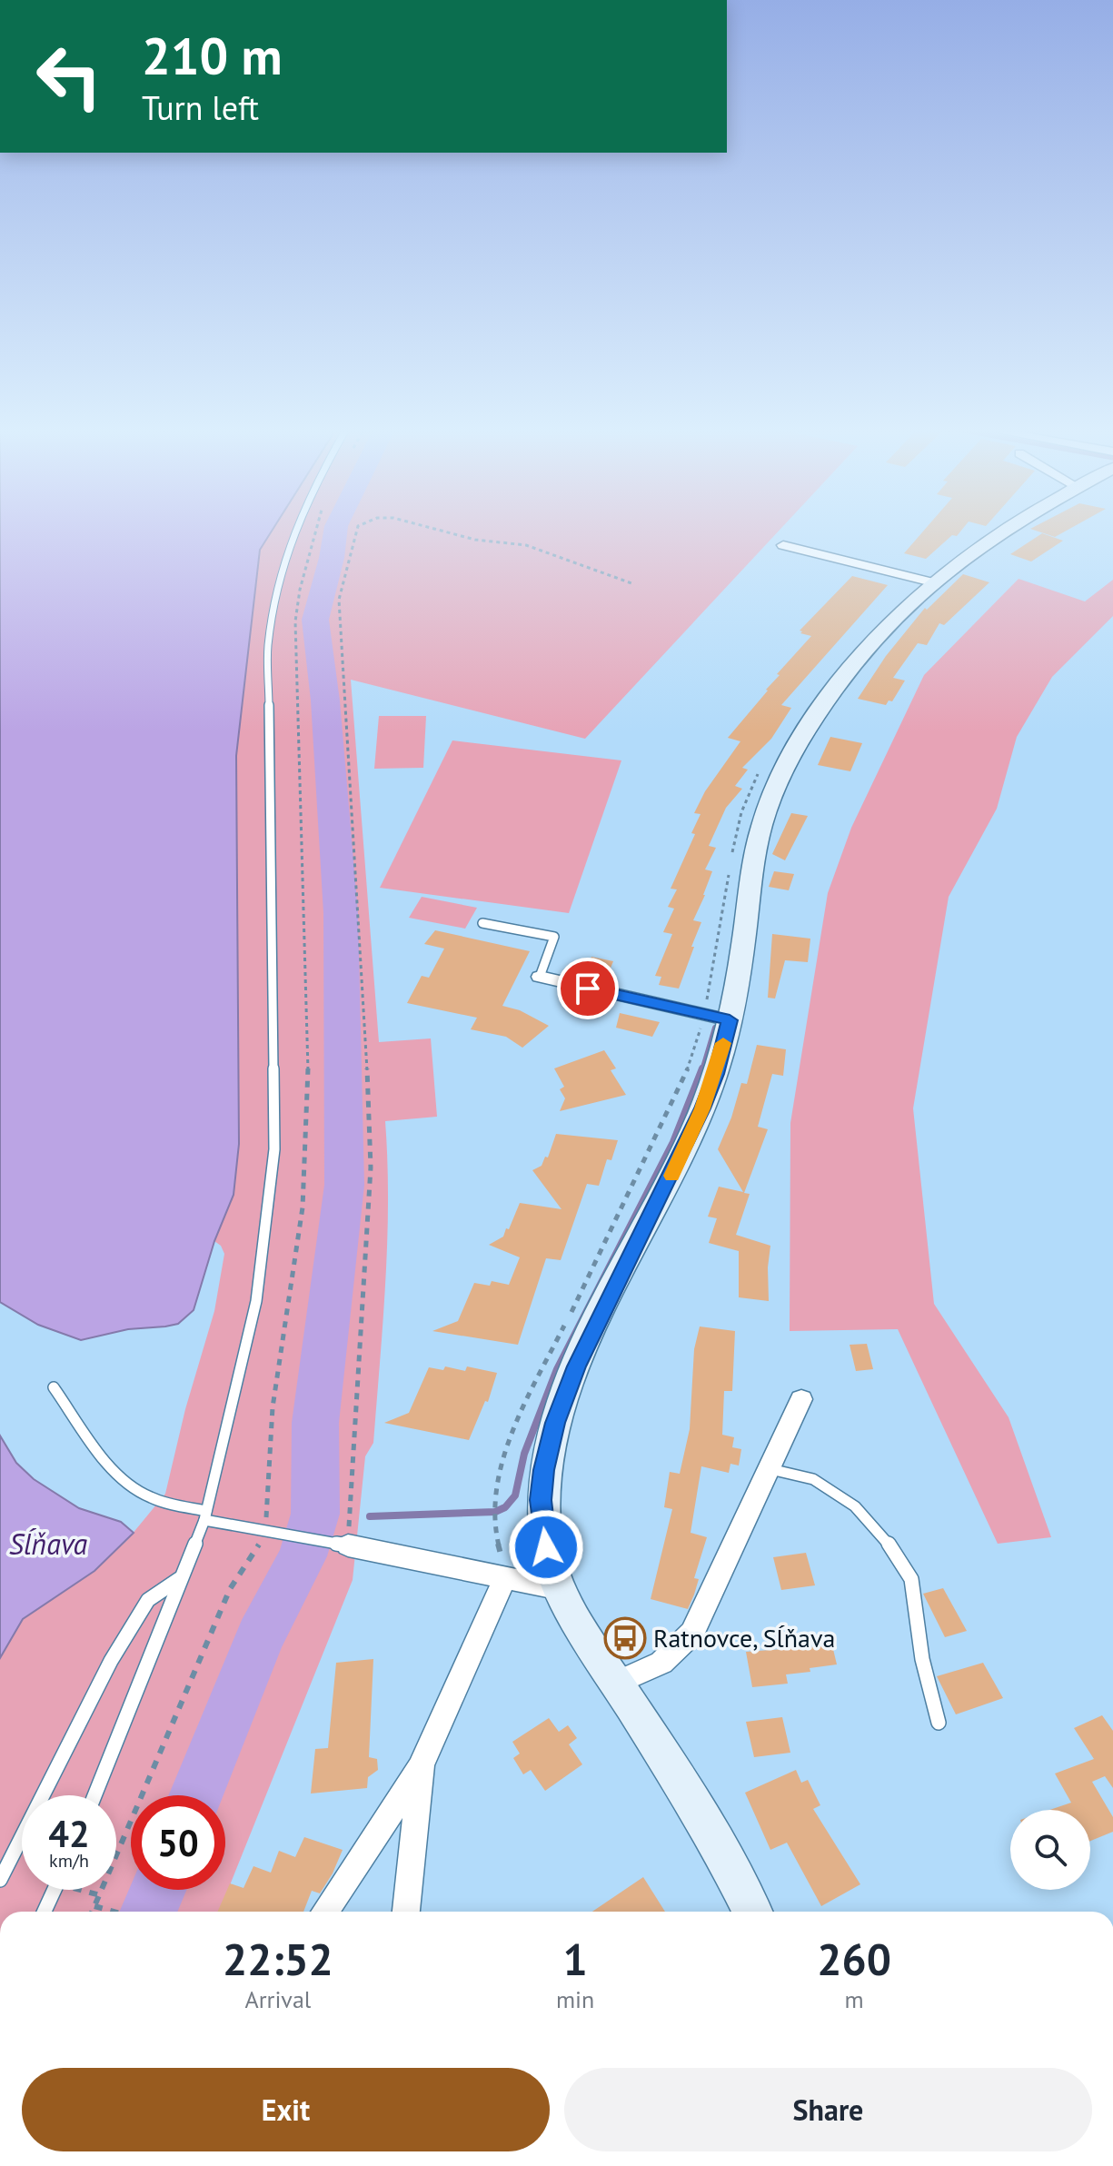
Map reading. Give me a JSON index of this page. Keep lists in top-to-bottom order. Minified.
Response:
{"water":["Sĺňava"],"places":{"bus stop":["Ratnovce, Sĺňava"]},"page":{"turn":["210 m","Turn left"],"speed":"42 km/h","limit":"50","eta":["22:52","Arrival","1","min","260","m"],"buttons":["Exit","Share"]}}
